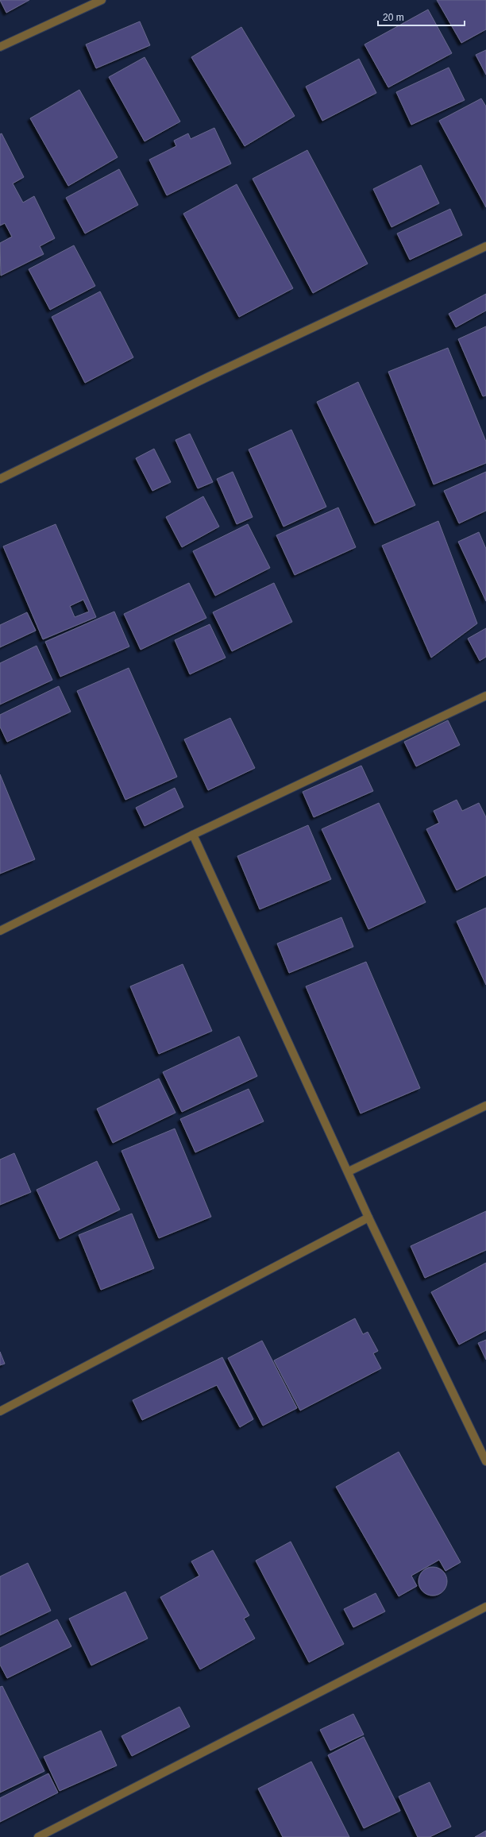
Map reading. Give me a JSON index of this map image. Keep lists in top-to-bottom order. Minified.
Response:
{"scale_bar":"20 m"}
